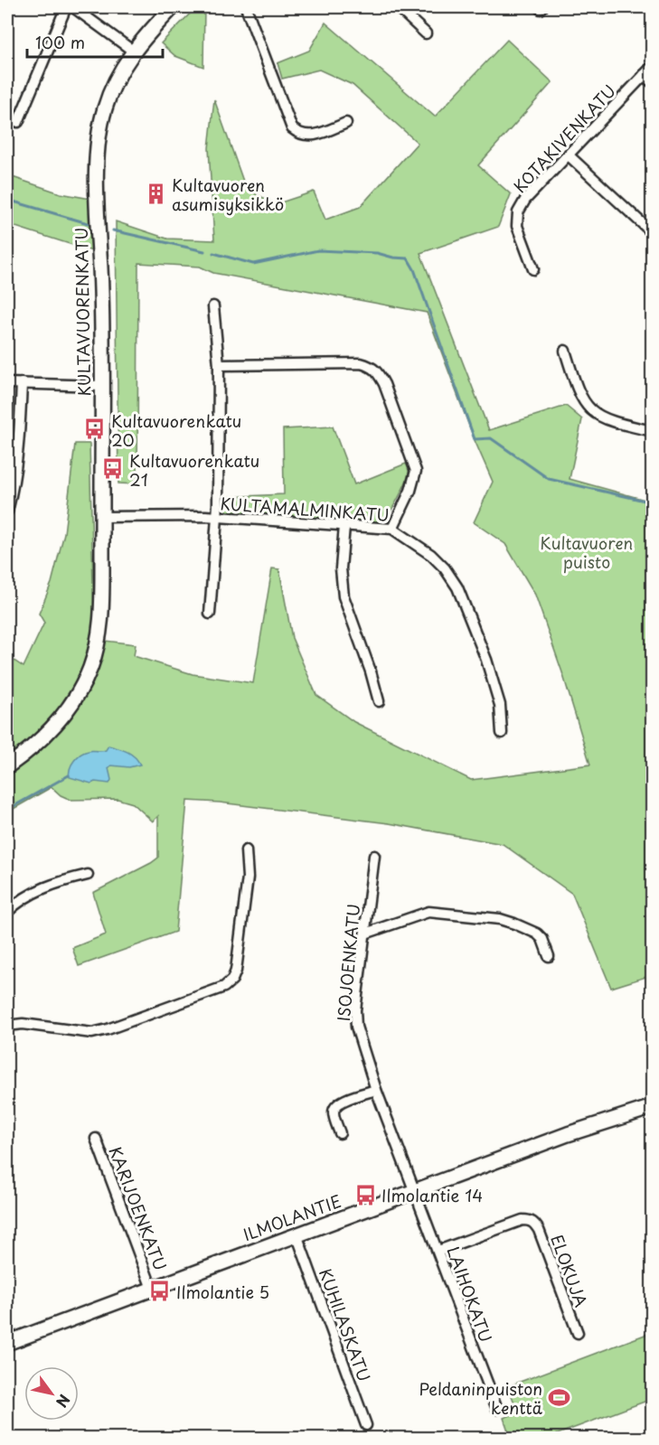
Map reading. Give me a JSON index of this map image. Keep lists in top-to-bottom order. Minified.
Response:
{"streets":{"street":["KOTAKIVENKATU","KULTAVUORENKATU","KULTAMALMINKATU","ISOJOENKATU","KARIJOENKATU","ILMOLANTIE","ELOKUJA","LAIHOKATU","KUHILASKATU"]},"crossings":[["KULTAVUORENKATU","KULTAMALMINKATU"],["ISOJOENKATU","ILMOLANTIE"],["ISOJOENKATU","LAIHOKATU"],["KARIJOENKATU","ILMOLANTIE"],["ILMOLANTIE","LAIHOKATU"],["ILMOLANTIE","KUHILASKATU"],["ELOKUJA","LAIHOKATU"]],"parks":["Kultavuoren puisto"],"places":{"building":["Kultavuoren asumisyksikkö"],"bus stop":["Kultavuorenkatu 20","Kultavuorenkatu 21","Ilmolantie 14","Ilmolantie 5"],"sports":["Peldaninpuiston kenttä"]},"scale_bar":"100 m","north":"bottom right"}
